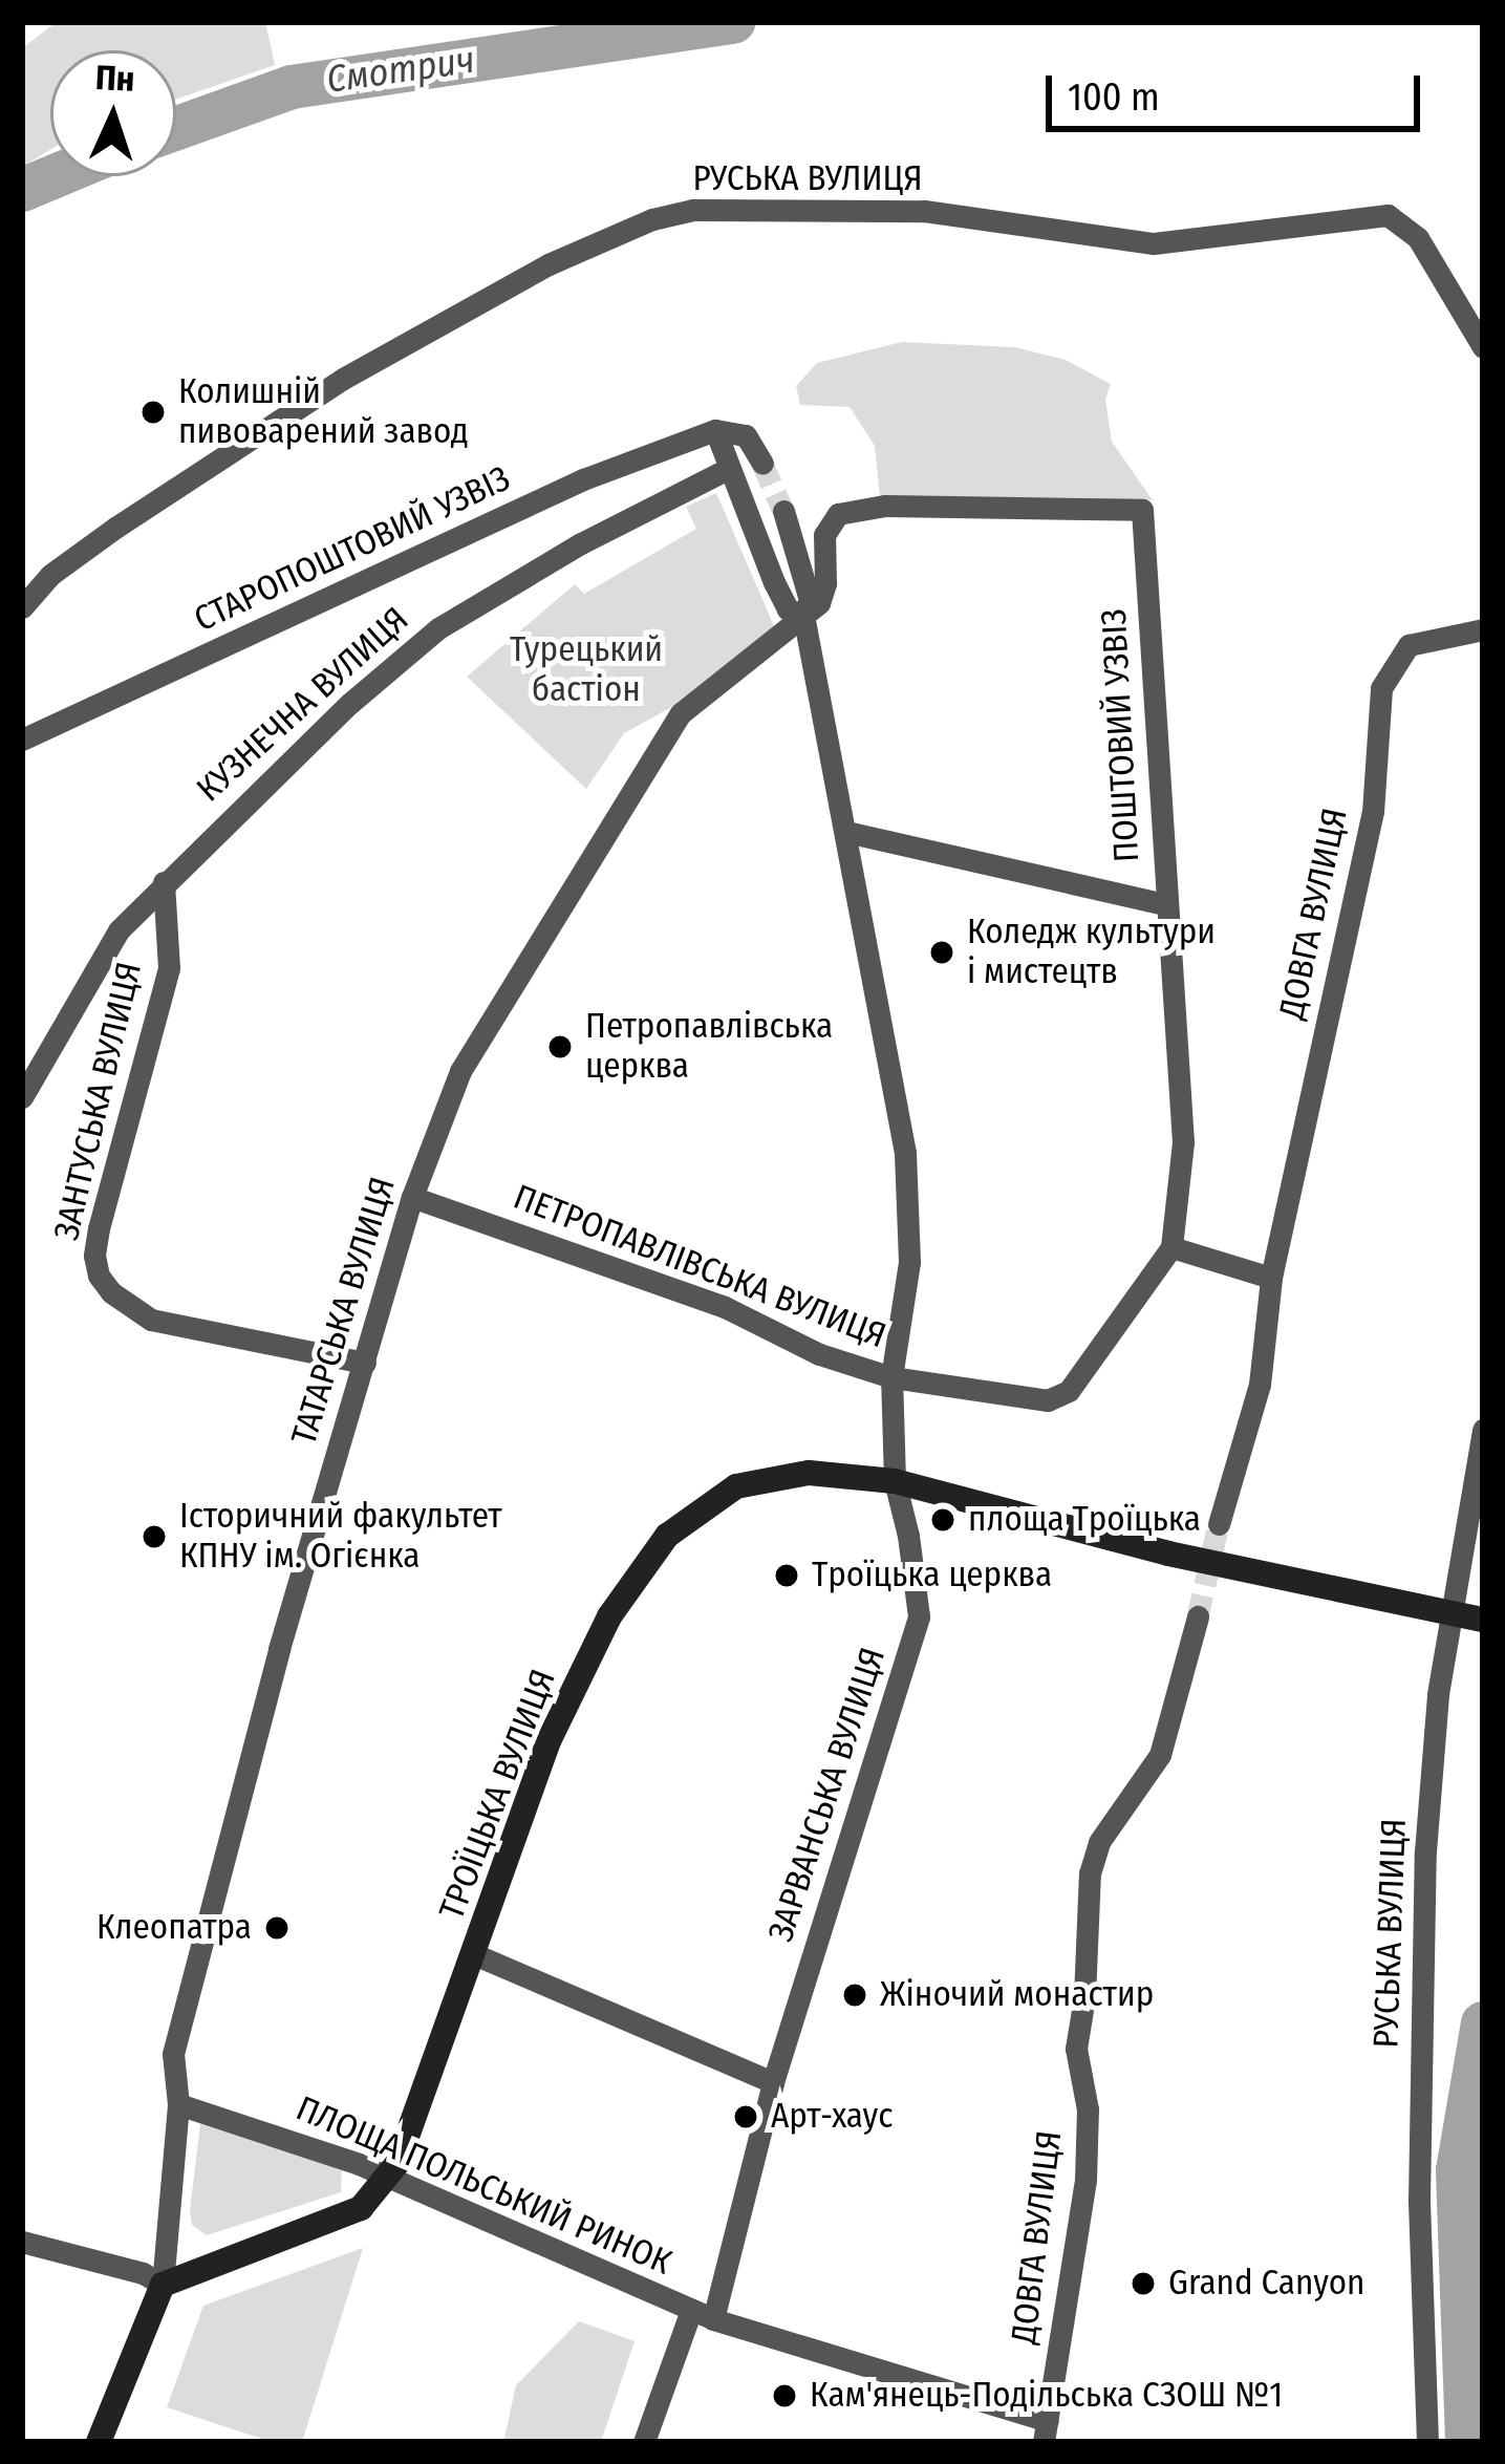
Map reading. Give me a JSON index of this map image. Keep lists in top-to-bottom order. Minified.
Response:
{"streets":{"main road":["ТРОЇЦЬКА ВУЛИЦЯ"],"street":["РУСЬКА ВУЛИЦЯ","СТАРОПОШТОВИЙ УЗВІЗ","КУЗНЕЧНА ВУЛИЦЯ","ПОШТОВИЙ УЗВІЗ","ДОВГА ВУЛИЦЯ","ЗАНТУСЬКА ВУЛИЦЯ","ПЕТРОПАВЛІВСЬКА ВУЛИЦЯ","ТАТАРСЬКА ВУЛИЦЯ","ЗАРВАНСЬКА ВУЛИЦЯ","ПЛОЩА ПОЛЬСЬКИЙ РИНОК"]},"crossings":[["КУЗНЕЧНА ВУЛИЦЯ","ЗАНТУСЬКА ВУЛИЦЯ"],["ПОШТОВИЙ УЗВІЗ","ТАТАРСЬКА ВУЛИЦЯ"],["ПОШТОВИЙ УЗВІЗ","ЗАРВАНСЬКА ВУЛИЦЯ"],["ДОВГА ВУЛИЦЯ","ПЛОЩА ПОЛЬСЬКИЙ РИНОК"],["ЗАНТУСЬКА ВУЛИЦЯ","ТАТАРСЬКА ВУЛИЦЯ"],["ПЕТРОПАВЛІВСЬКА ВУЛИЦЯ","ТАТАРСЬКА ВУЛИЦЯ"],["ПЕТРОПАВЛІВСЬКА ВУЛИЦЯ","ЗАРВАНСЬКА ВУЛИЦЯ"],["ТАТАРСЬКА ВУЛИЦЯ","ЗАРВАНСЬКА ВУЛИЦЯ"],["ТАТАРСЬКА ВУЛИЦЯ","ПЛОЩА ПОЛЬСЬКИЙ РИНОК"],["ТРОЇЦЬКА ВУЛИЦЯ","ЗАРВАНСЬКА ВУЛИЦЯ"],["ТРОЇЦЬКА ВУЛИЦЯ","ПЛОЩА ПОЛЬСЬКИЙ РИНОК"],["ЗАРВАНСЬКА ВУЛИЦЯ","ПЛОЩА ПОЛЬСЬКИЙ РИНОК"]],"water":["Смотрич"],"parks":["Турецький бастіон"],"places":["Колишній пивоварений завод","Коледж культури і мистецтв","Петропавлівська церква","площа Троїцька","Історичний факультет КПНУ ім. Огієнка","Троїцька церква","Клеопатра","Жіночий монастир","Арт-хаус","Grand Canyon","Кам'янець-Подільська СЗОШ №1"],"scale_bar":"100 m","north":"top"}
